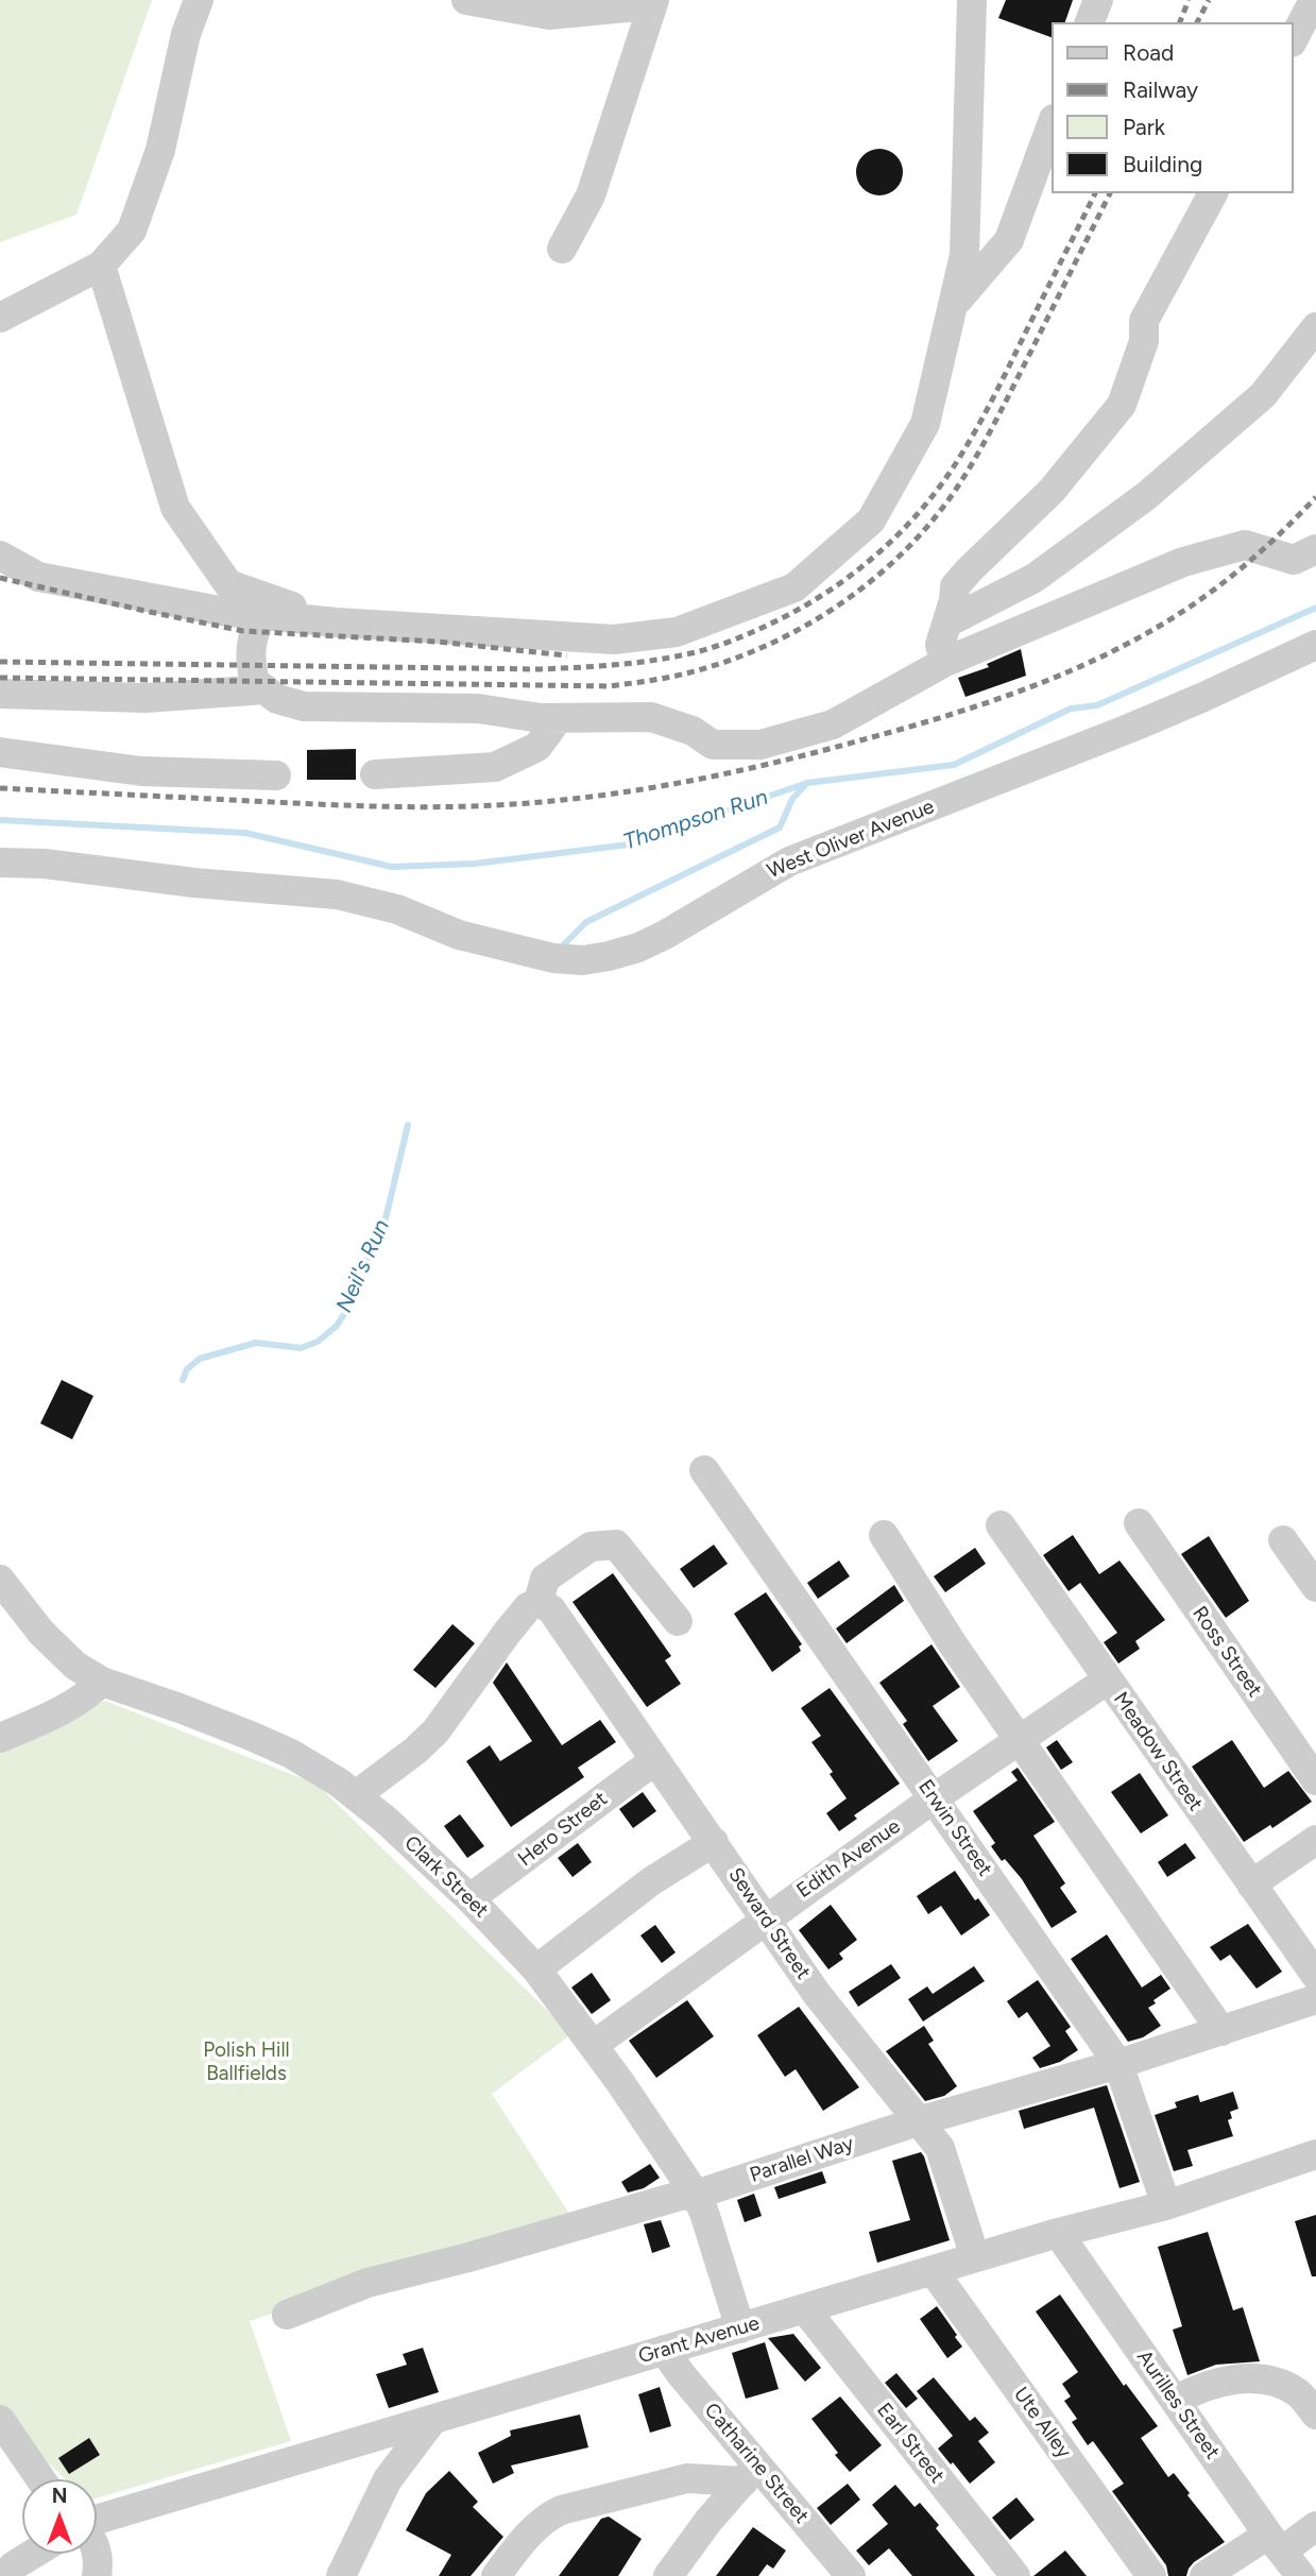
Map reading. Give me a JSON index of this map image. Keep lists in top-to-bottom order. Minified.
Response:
{"streets":{"street":["West Oliver Avenue","Ross Street","Meadow Street","Erwin Street","Hero Street","Edith Avenue","Clark Street","Seward Street","Parallel Way","Grant Avenue","Aurilles Street","Ute Alley","Earl Street","Catharine Street"]},"crossings":[["Meadow Street","Edith Avenue"],["Erwin Street","Edith Avenue"],["Erwin Street","Parallel Way"],["Erwin Street","Grant Avenue"],["Hero Street","Clark Street"],["Hero Street","Seward Street"],["Edith Avenue","Clark Street"],["Edith Avenue","Seward Street"],["Clark Street","Parallel Way"],["Clark Street","Grant Avenue"],["Seward Street","Parallel Way"],["Seward Street","Grant Avenue"],["Grant Avenue","Aurilles Street"],["Grant Avenue","Ute Alley"],["Grant Avenue","Earl Street"],["Grant Avenue","Catharine Street"]],"water":["Thompson Run","Neil's Run"],"parks":["Polish Hill Ballfields"],"legend":["Road","Railway","Park","Building"],"north":"top"}
